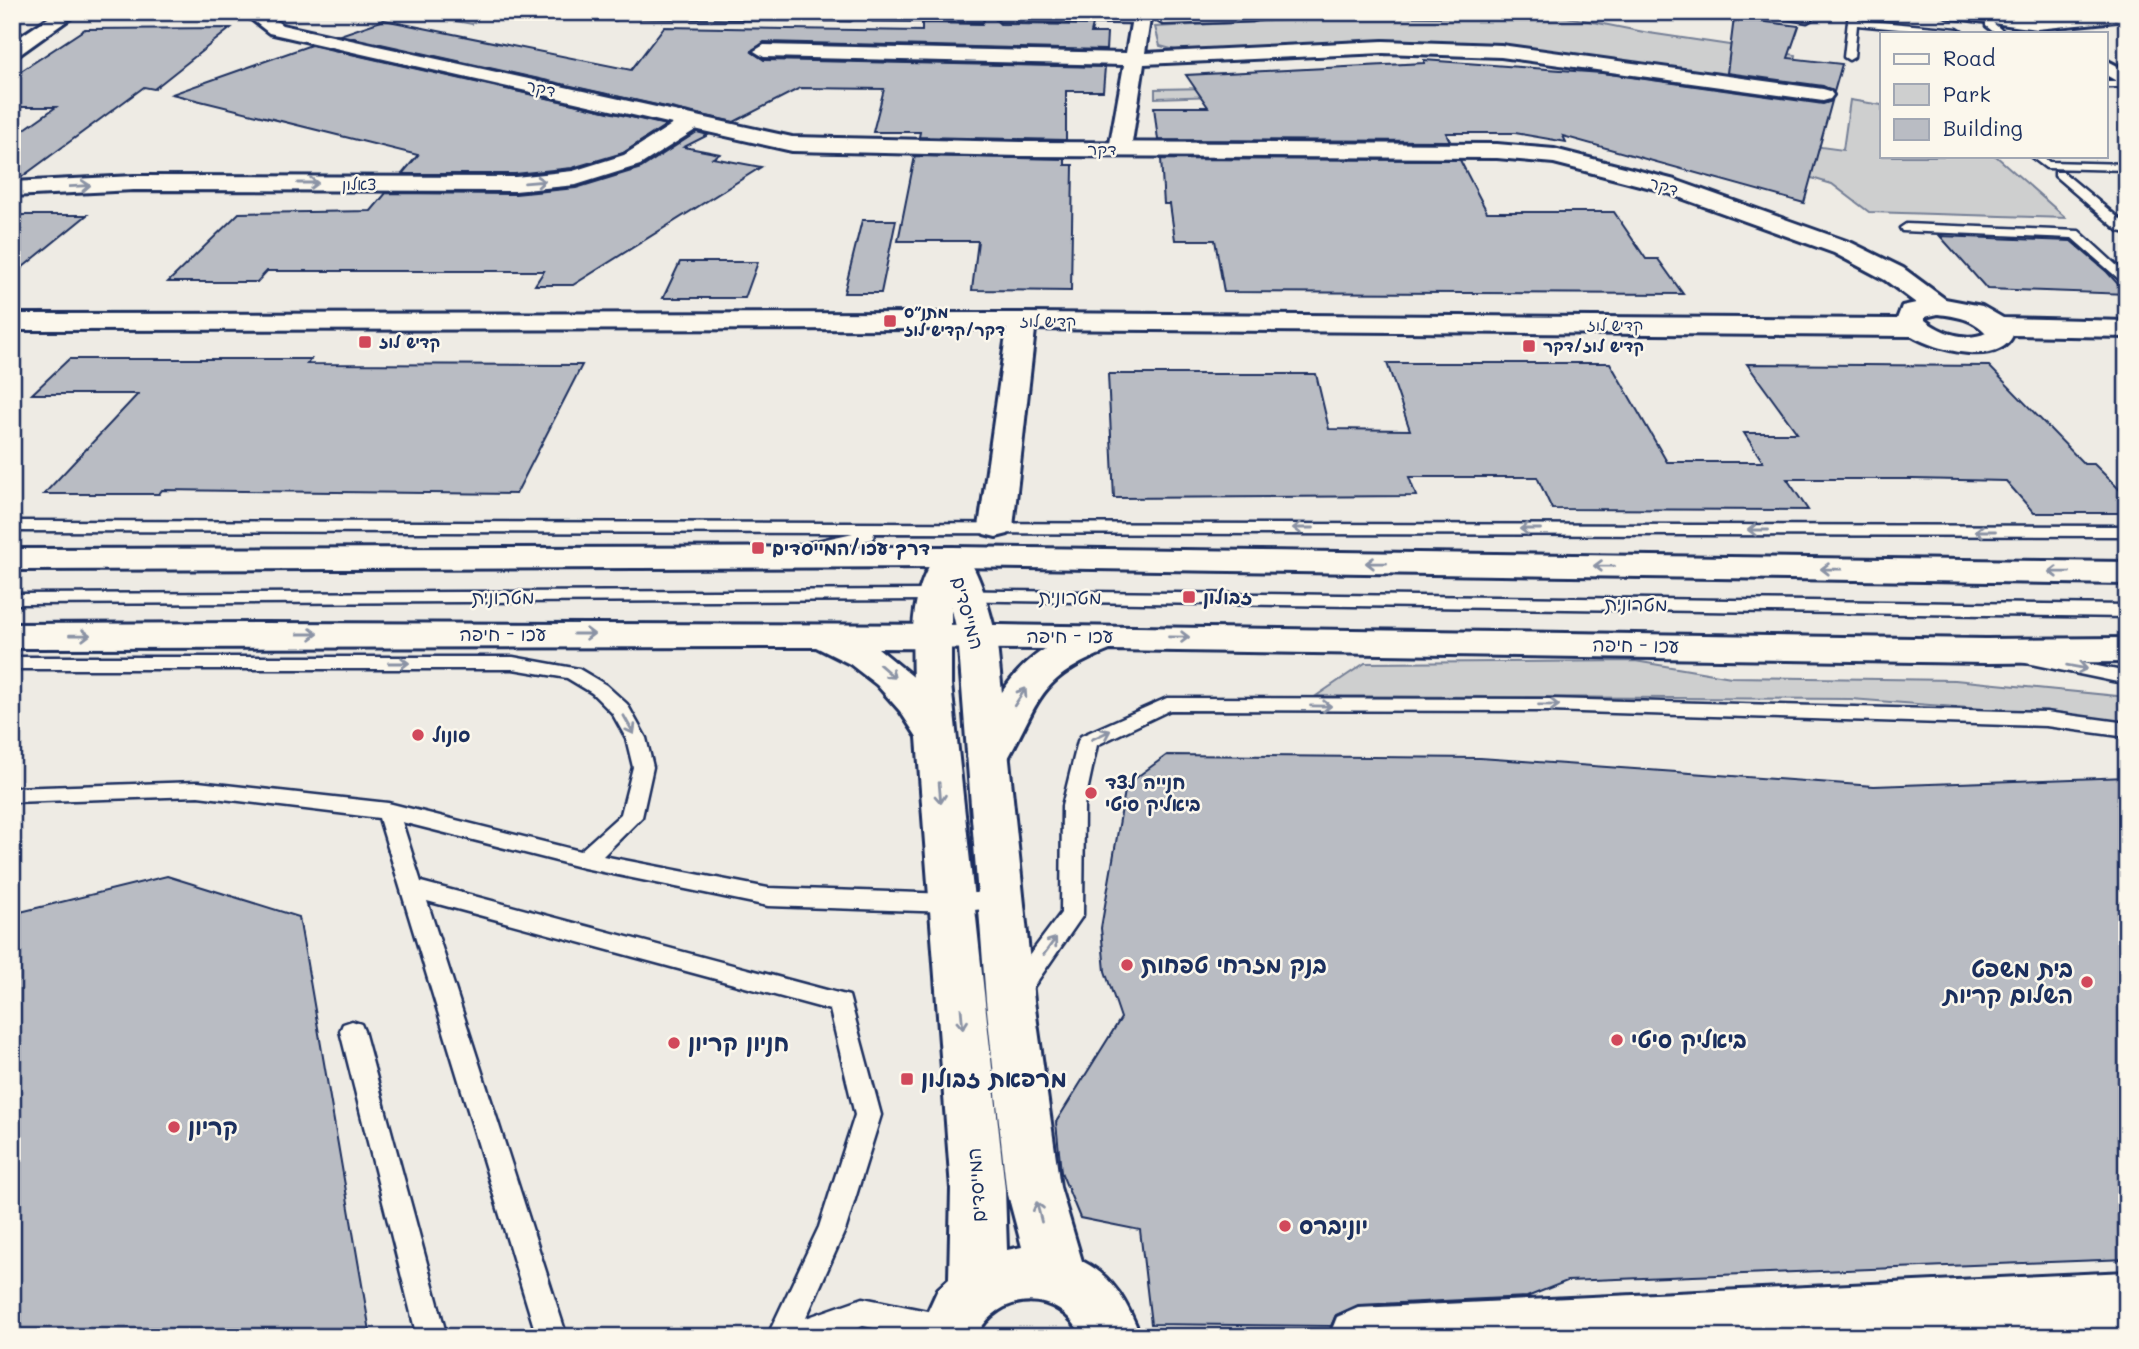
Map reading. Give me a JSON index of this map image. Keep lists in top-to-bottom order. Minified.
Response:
{"streets":{"main road":["דקר","צאלון","קדיש לוז","המייסדים","עכו - חיפה"],"lane":["מטרונית"]},"crossings":[["דקר","צאלון"],["מטרונית","המייסדים"],["מטרונית","עכו - חיפה"],["המייסדים","עכו - חיפה"]],"one_way":["צאלון"],"places":{"transit":["מתנ״ס דקר/קדיש לוז","קדיש לוז","קדיש לוז/דקר","דרך עכו/המייסדים","זבולון","מרפאת זבולון"],"other":["סונול","חנייה לצד ביאליק סיטי","בנק מזרחי טפחות","בית משפט השלום קריות","ביאליק סיטי","חניון קריון","קריון","יוניברס"]},"legend":["Road","Park","Building"]}
